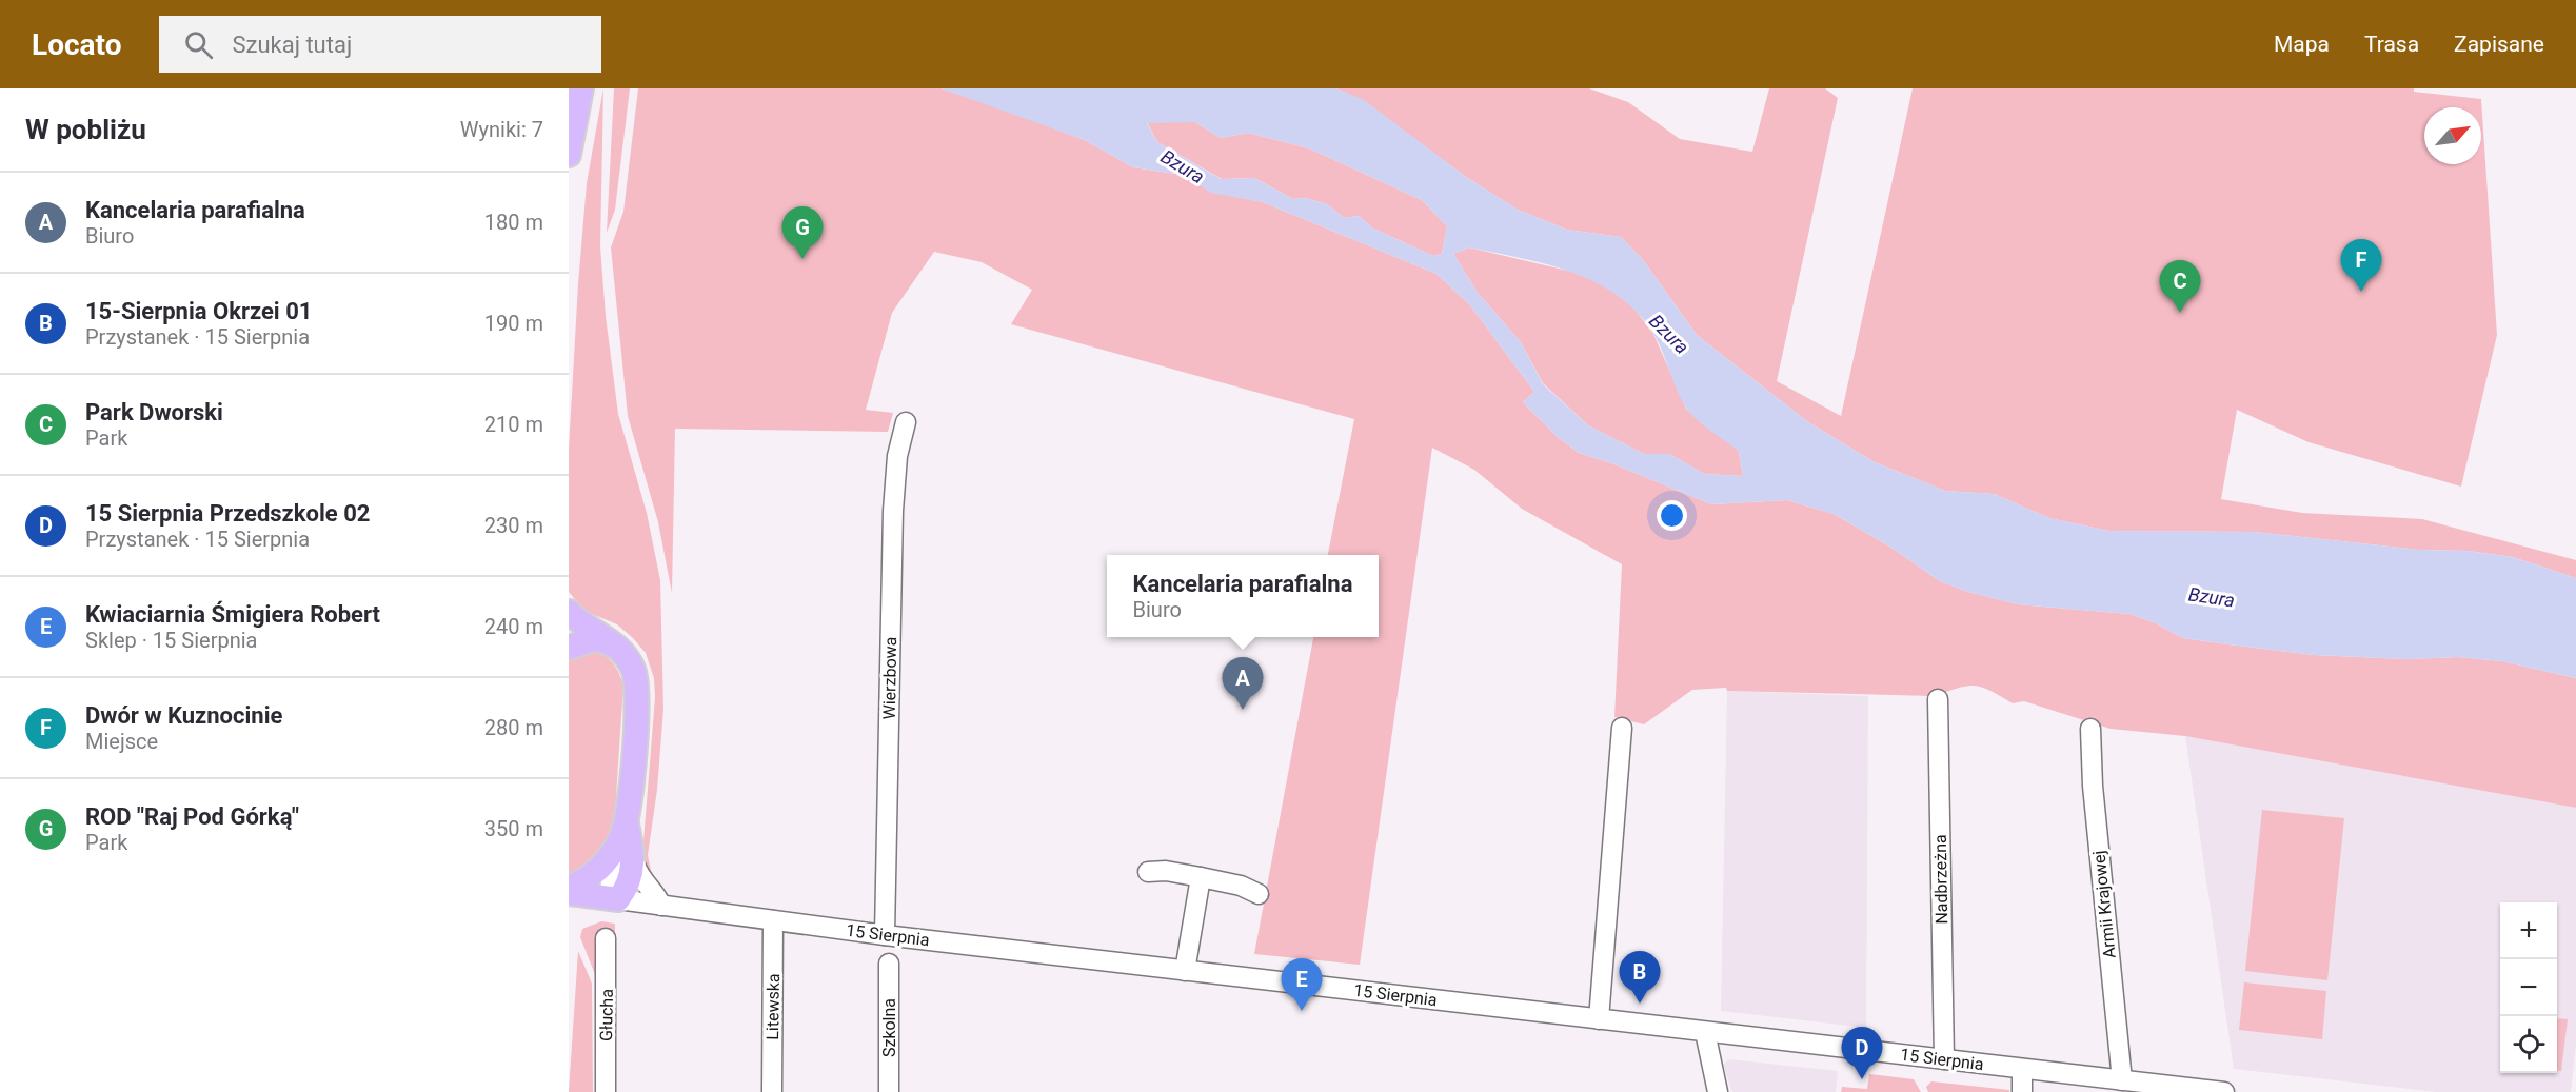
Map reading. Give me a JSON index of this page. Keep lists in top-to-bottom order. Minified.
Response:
{"streets":{"main road":["15 Sierpnia"],"street":["Wierzbowa","Nadbrzeżna","Armii Krajowej","Litewska","Głucha","Szkolna"]},"crossings":[["Wierzbowa","15 Sierpnia"],["Nadbrzeżna","15 Sierpnia"],["Armii Krajowej","15 Sierpnia"],["15 Sierpnia","Litewska"]],"water":["Bzura"],"north":"top right","page":{"header":"Locato","search":"Szukaj tutaj","nav":["Mapa","Trasa","Zapisane"],"heading":["W pobliżu","Wyniki: 7"],"list":[{"mark":"A","name":"Kancelaria parafialna","note":"Biuro","value":"180 m"},{"mark":"B","name":"15-Sierpnia Okrzei 01","note":"Przystanek · 15 Sierpnia","value":"190 m"},{"mark":"C","name":"Park Dworski","note":"Park","value":"210 m"},{"mark":"D","name":"15 Sierpnia Przedszkole 02","note":"Przystanek · 15 Sierpnia","value":"230 m"},{"mark":"E","name":"Kwiaciarnia Śmigiera Robert","note":"Sklep · 15 Sierpnia","value":"240 m"},{"mark":"F","name":"Dwór w Kuznocinie","note":"Miejsce","value":"280 m"},{"mark":"G","name":"ROD \"Raj Pod Górką\"","note":"Park","value":"350 m"}],"pins":["G","F","C","A","B","E","D"],"popup":["Kancelaria parafialna","Biuro"],"map_buttons":["+","−"]}}
